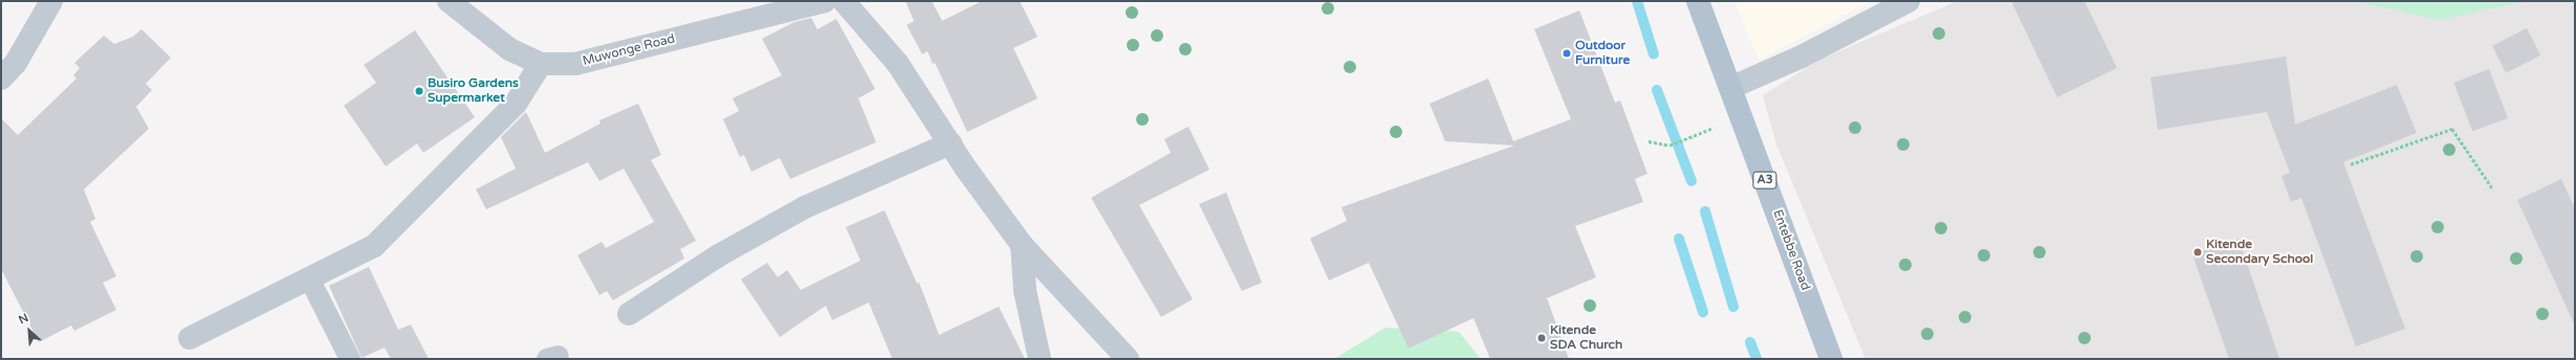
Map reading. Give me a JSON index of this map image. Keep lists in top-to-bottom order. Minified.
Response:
{"streets":{"main road":["A3","Entebbe Road"],"street":["Muwonge Road"]},"places":["Outdoor Furniture","Busiro Gardens Supermarket","Kitende Secondary School","Kitende SDA Church"],"north":"top left"}
